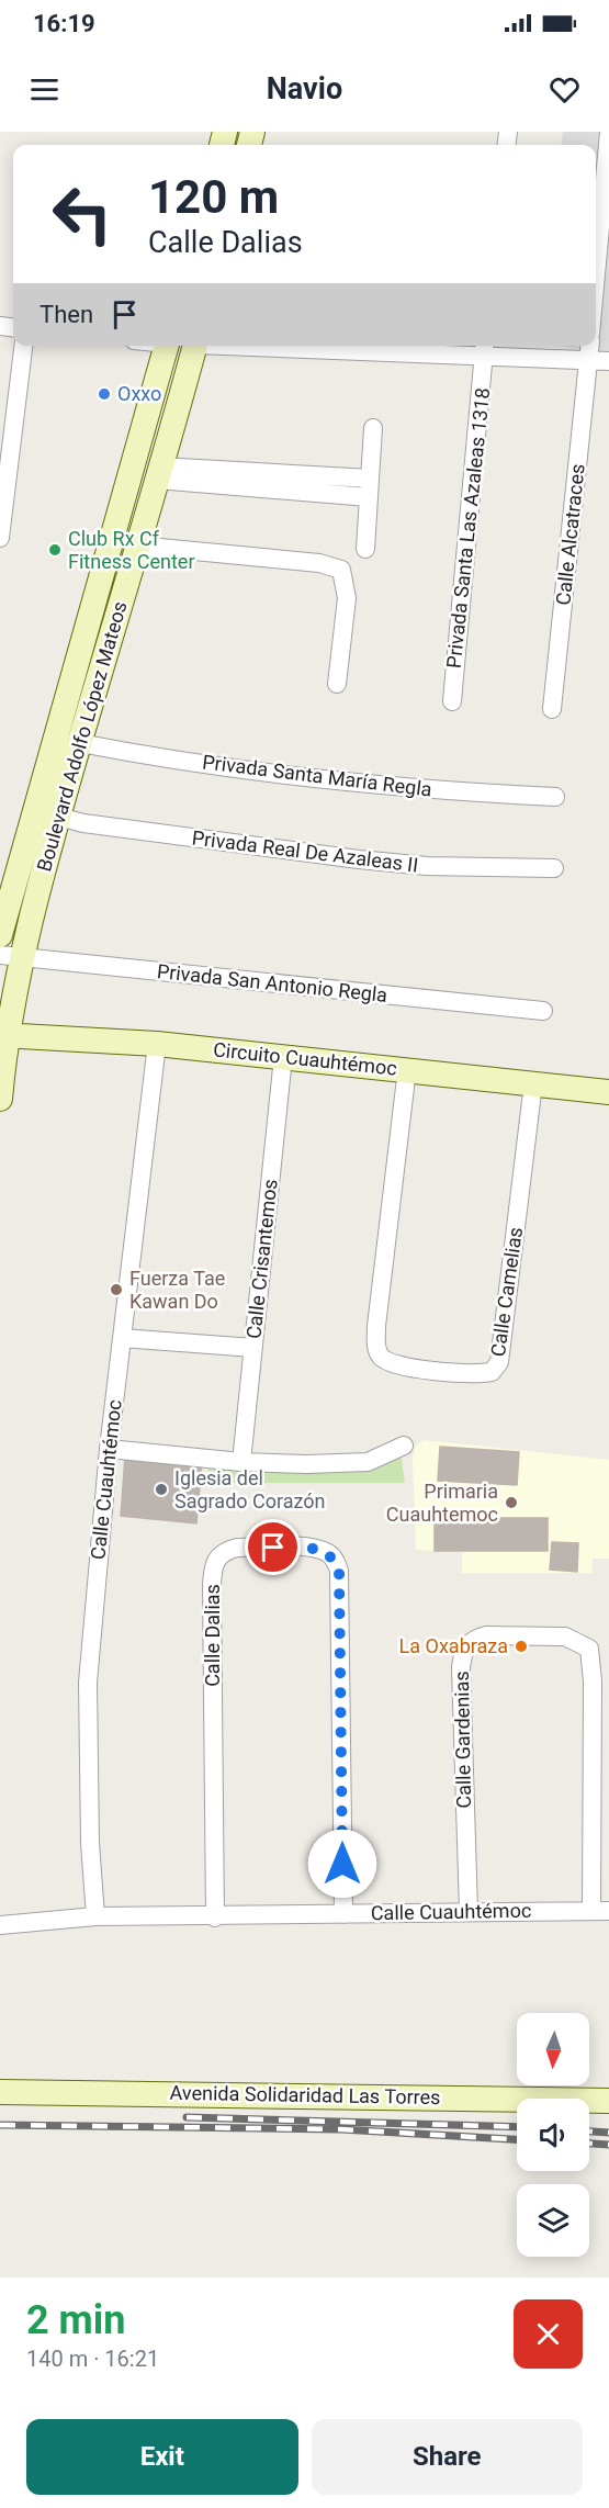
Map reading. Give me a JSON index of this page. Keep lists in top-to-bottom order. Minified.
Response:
{"streets":{"street":["Privada Santa Las Azaleas 1318","Calle Alcatraces","Boulevard Adolfo López Mateos","Privada Santa María Regla","Privada Real De Azaleas II","Privada San Antonio Regla","Circuito Cuauhtémoc","Calle Crisantemos","Calle Camelias","Calle Cuauhtémoc","Calle Dalias","Calle Gardenias","Avenida Solidaridad Las Torres"]},"crossings":[["Boulevard Adolfo López Mateos","Privada Santa María Regla"],["Boulevard Adolfo López Mateos","Privada Real De Azaleas II"],["Boulevard Adolfo López Mateos","Privada San Antonio Regla"],["Boulevard Adolfo López Mateos","Circuito Cuauhtémoc"],["Circuito Cuauhtémoc","Calle Crisantemos"],["Circuito Cuauhtémoc","Calle Camelias"],["Circuito Cuauhtémoc","Calle Cuauhtémoc"],["Calle Cuauhtémoc","Calle Dalias"],["Calle Cuauhtémoc","Calle Gardenias"]],"places":["Oxxo","Club Rx Cf Fitness Center","Fuerza Tae Kawan Do","Iglesia del Sagrado Corazón","Primaria Cuauhtemoc","La Oxabraza"],"north":"bottom","page":{"status":"16:19","header":"Navio","turn":["120 m","Calle Dalias"],"then":"Then","heading":["2 min","140 m · 16:21"],"buttons":["Exit","Share"]}}
